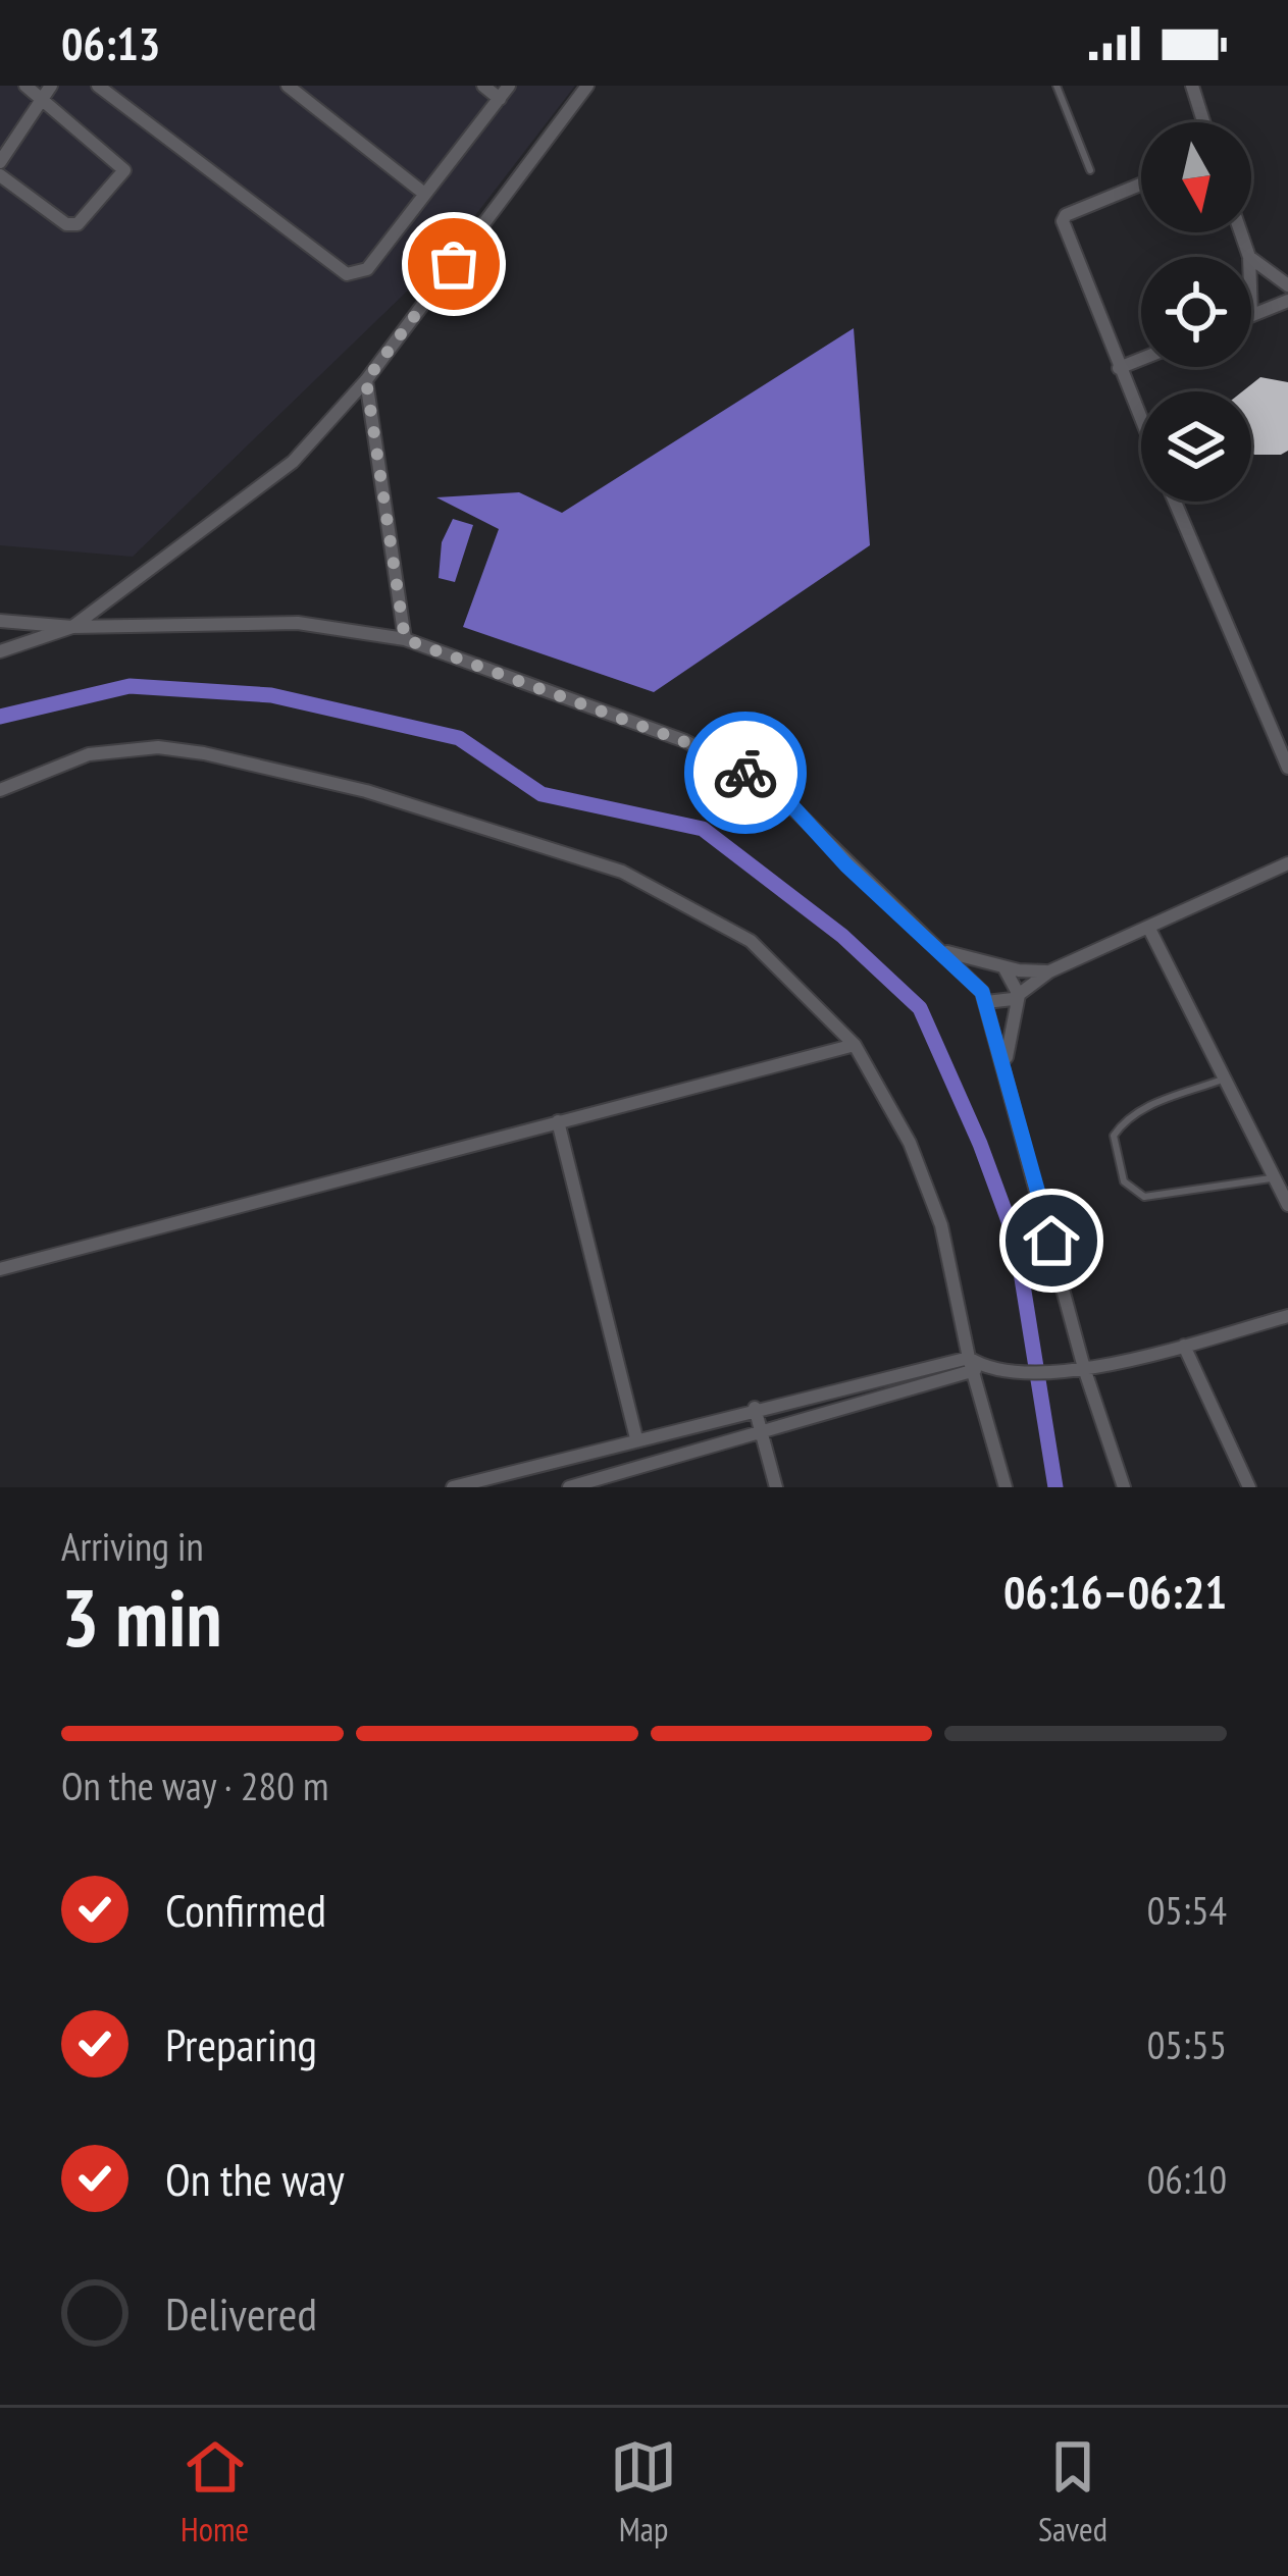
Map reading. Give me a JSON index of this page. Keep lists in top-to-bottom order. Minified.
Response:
{"north":"bottom","page":{"status":"06:13","heading":["3 min","Arriving in","06:16–06:21"],"bar":"On the way · 280 m","list":[["Confirmed","05:54"],["Preparing","05:55"],["On the way","06:10"],"Delivered"],"tabs":["Home","Map","Saved"]}}
